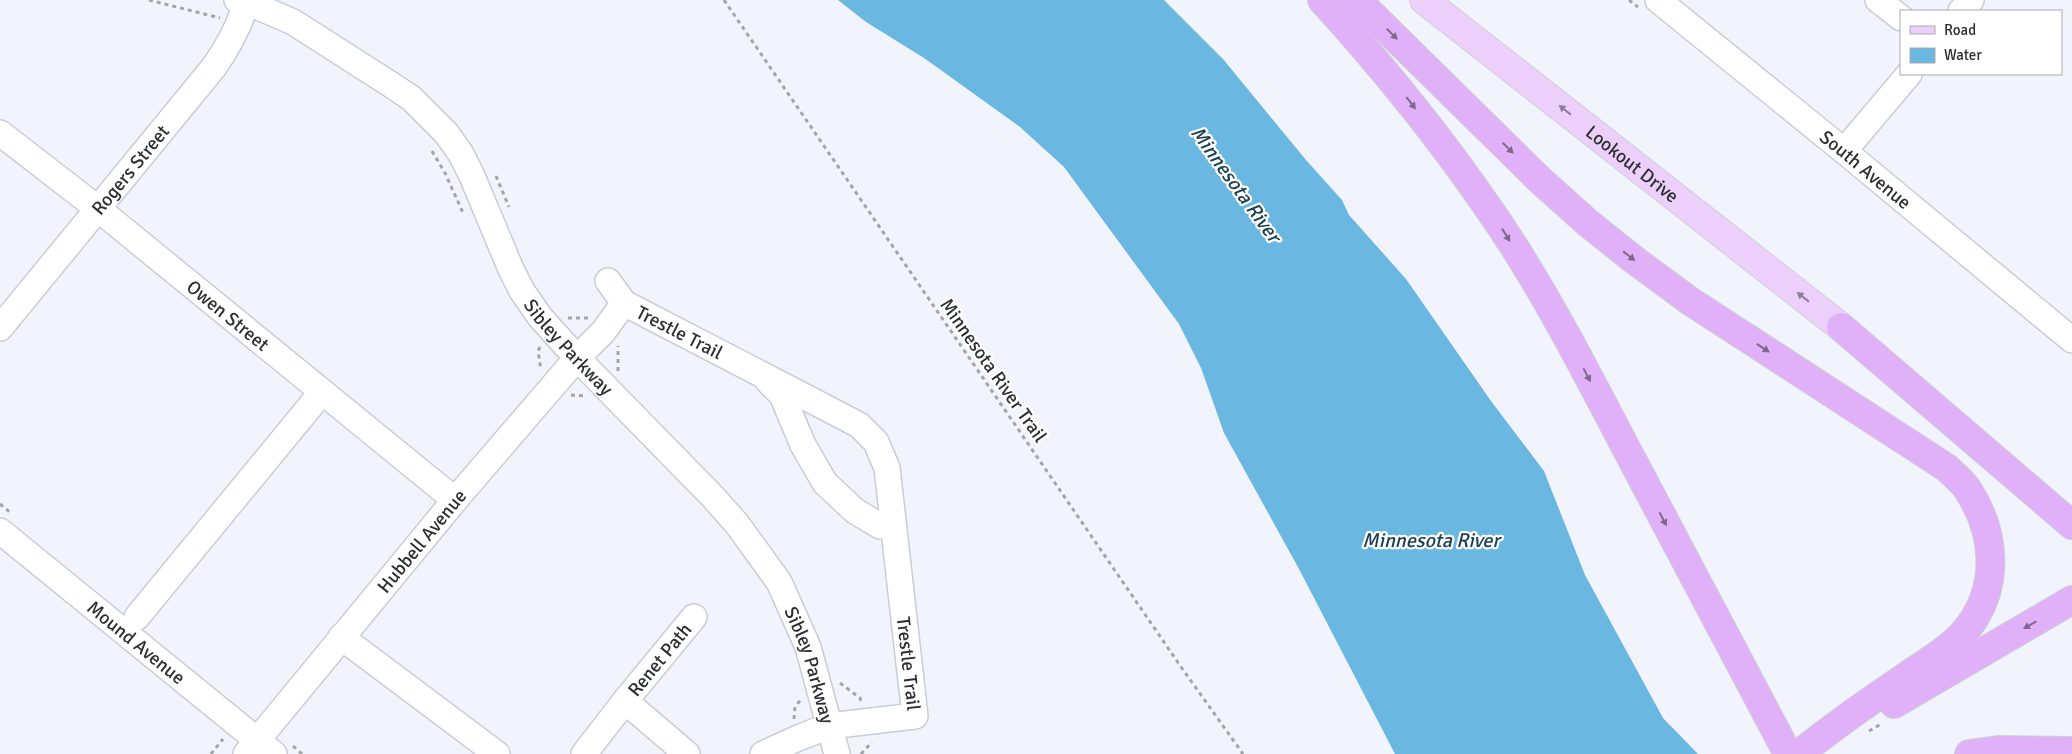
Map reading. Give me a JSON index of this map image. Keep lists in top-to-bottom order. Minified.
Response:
{"streets":{"main road":["Lookout Drive"],"street":["Rogers Street","South Avenue","Owen Street","Trestle Trail","Sibley Parkway","Hubbell Avenue","Mound Avenue","Renet Path"],"path":["Minnesota River Trail"]},"crossings":[["Rogers Street","Owen Street"],["Rogers Street","Sibley Parkway"],["Owen Street","Hubbell Avenue"],["Trestle Trail","Sibley Parkway"],["Trestle Trail","Hubbell Avenue"],["Sibley Parkway","Hubbell Avenue"],["Hubbell Avenue","Mound Avenue"]],"one_way":["Lookout Drive"],"water":["Minnesota River"],"legend":["Road","Water"]}
